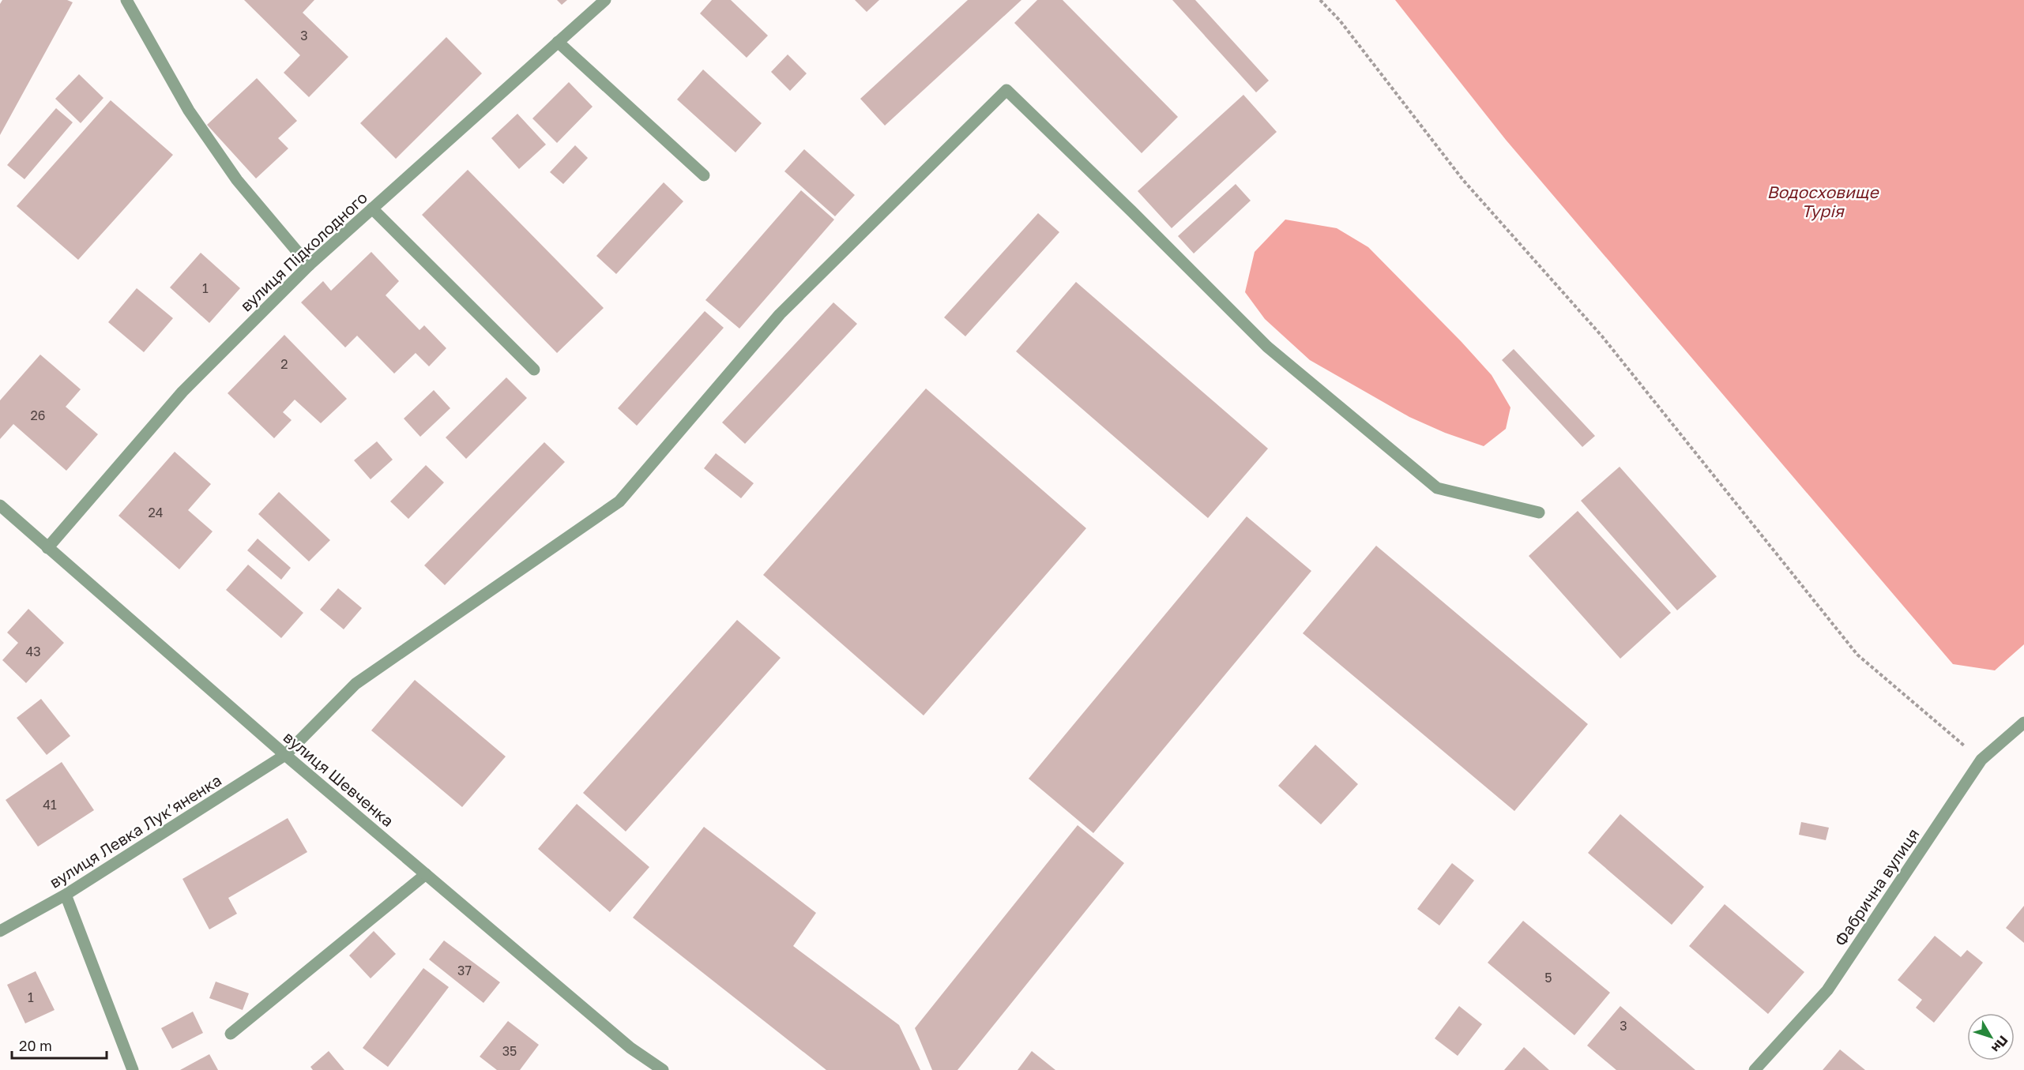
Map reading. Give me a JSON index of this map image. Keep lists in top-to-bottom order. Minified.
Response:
{"streets":{"street":["вулиця Підколодного","вулиця Шевченка","вулиця Левка Лукʼяненка","Фабрична вулиця"]},"crossings":[["вулиця Підколодного","вулиця Шевченка"],["вулиця Шевченка","вулиця Левка Лукʼяненка"]],"water":["Водосховище Турія"],"house_numbers":["3","1","2","26","24","43","41","37","5","1","3","35"],"scale_bar":"20 m","north":"bottom right"}
